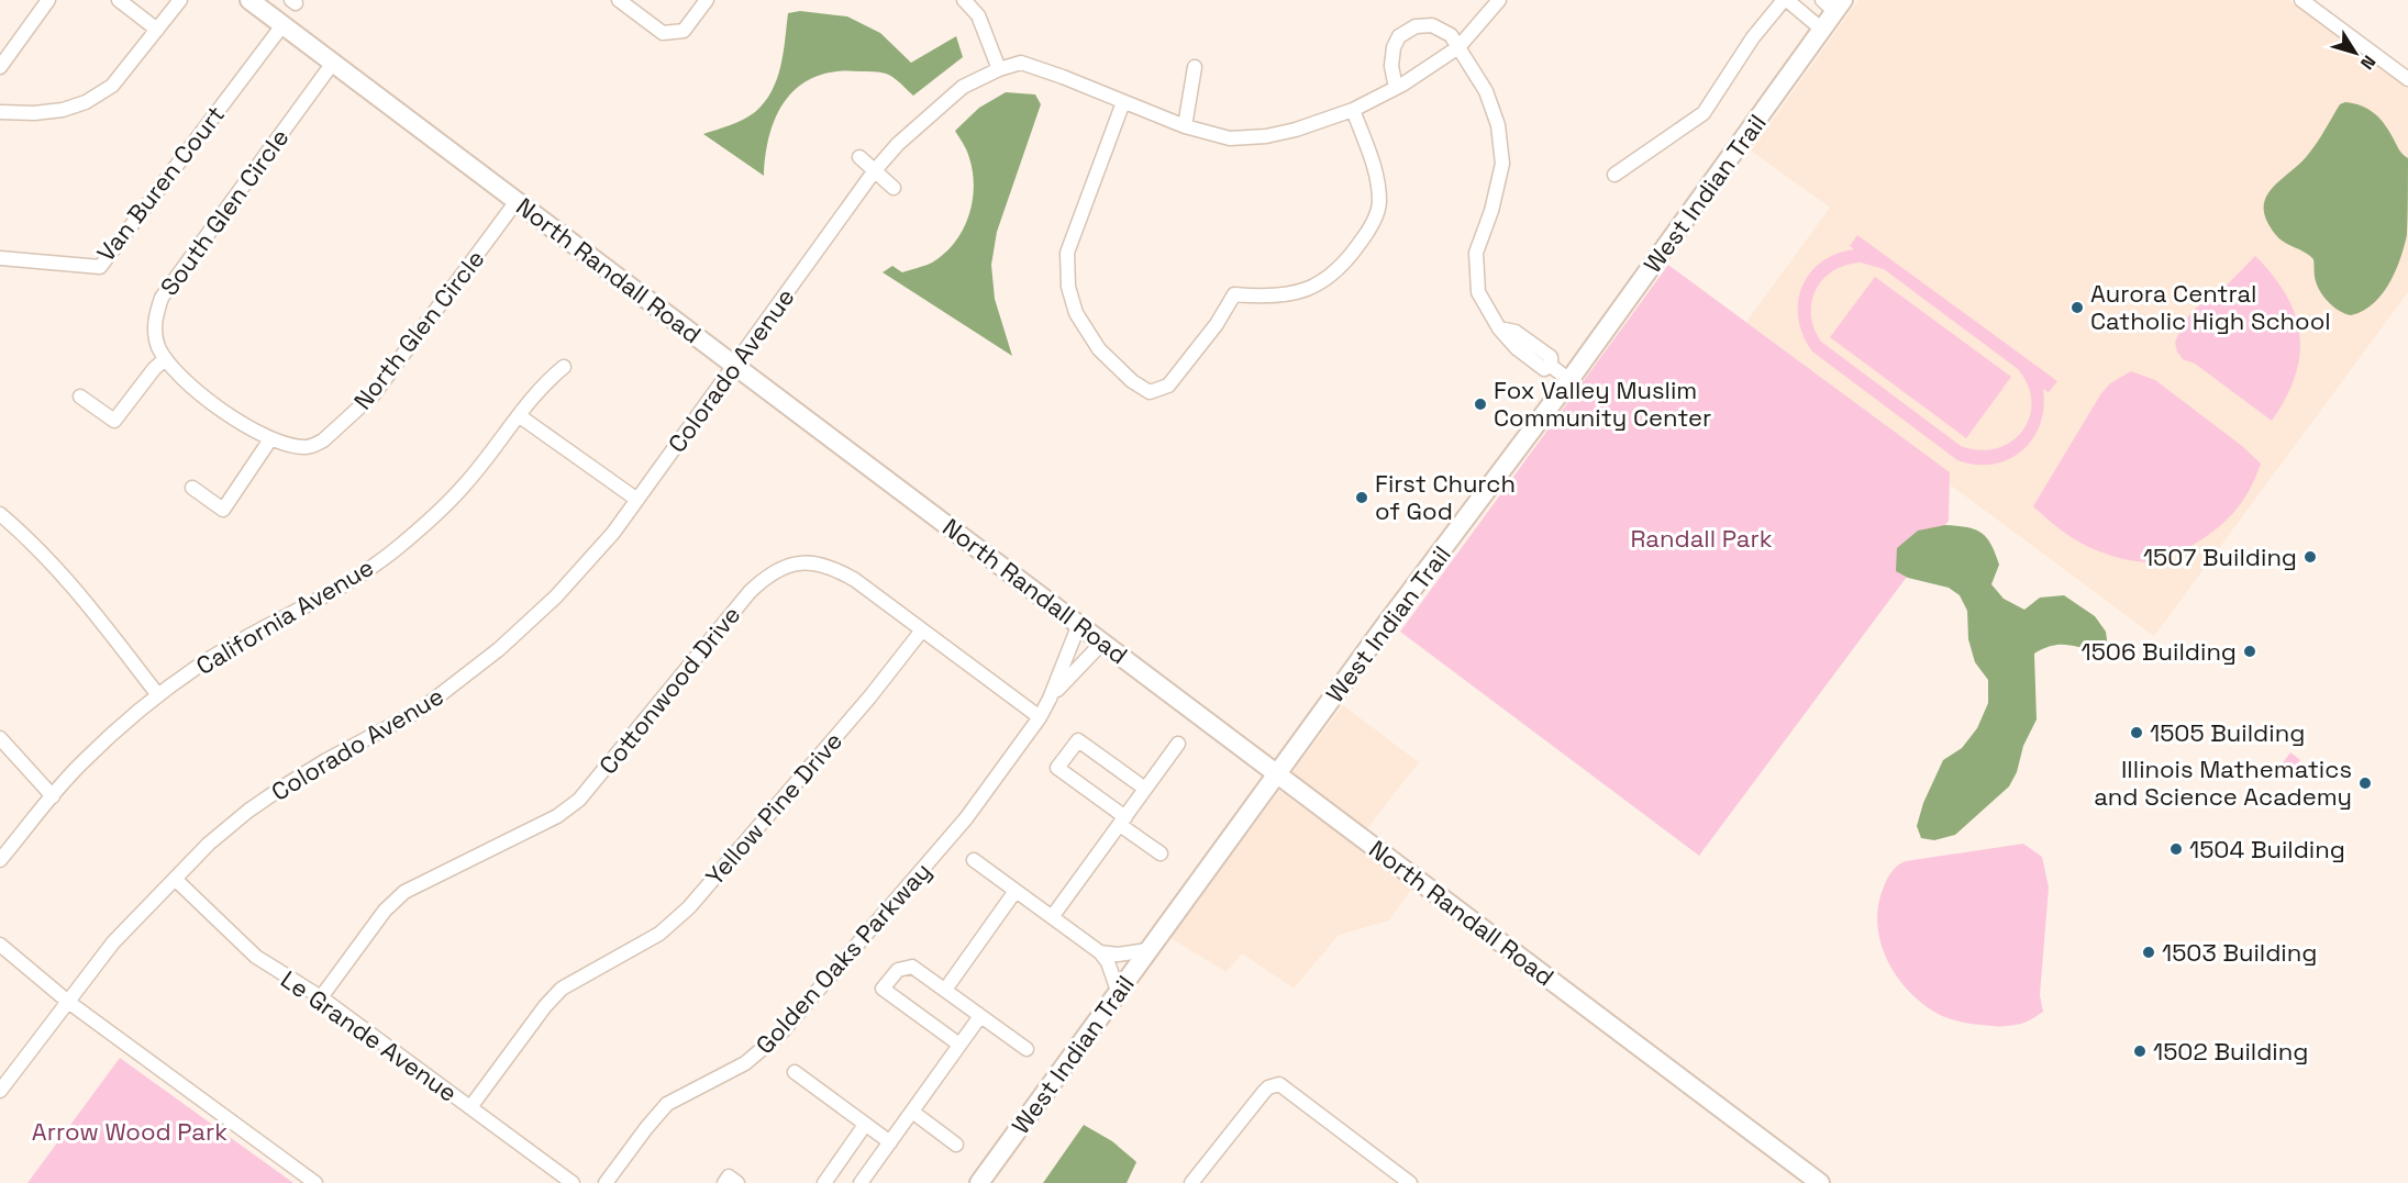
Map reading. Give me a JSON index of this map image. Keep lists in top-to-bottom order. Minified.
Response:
{"streets":{"main road":["West Indian Trail","North Randall Road"],"street":["Van Buren Court","South Glen Circle","North Glen Circle","Colorado Avenue","California Avenue","Cottonwood Drive","Yellow Pine Drive","Golden Oaks Parkway","Le Grande Avenue"]},"crossings":[["Van Buren Court","North Randall Road"],["West Indian Trail","North Randall Road"],["South Glen Circle","North Randall Road"],["South Glen Circle","North Glen Circle"],["North Randall Road","North Glen Circle"],["North Randall Road","Colorado Avenue"],["North Randall Road","Golden Oaks Parkway"],["Colorado Avenue","Le Grande Avenue"],["Cottonwood Drive","Yellow Pine Drive"],["Cottonwood Drive","Golden Oaks Parkway"],["Cottonwood Drive","Le Grande Avenue"],["Yellow Pine Drive","Le Grande Avenue"]],"parks":["Randall Park","Arrow Wood Park"],"places":["Aurora Central Catholic High School","Fox Valley Muslim Community Center","First Church of God","1507 Building","1506 Building","1505 Building","Illinois Mathematics and Science Academy","1504 Building","1503 Building","1502 Building"],"north":"bottom right"}
